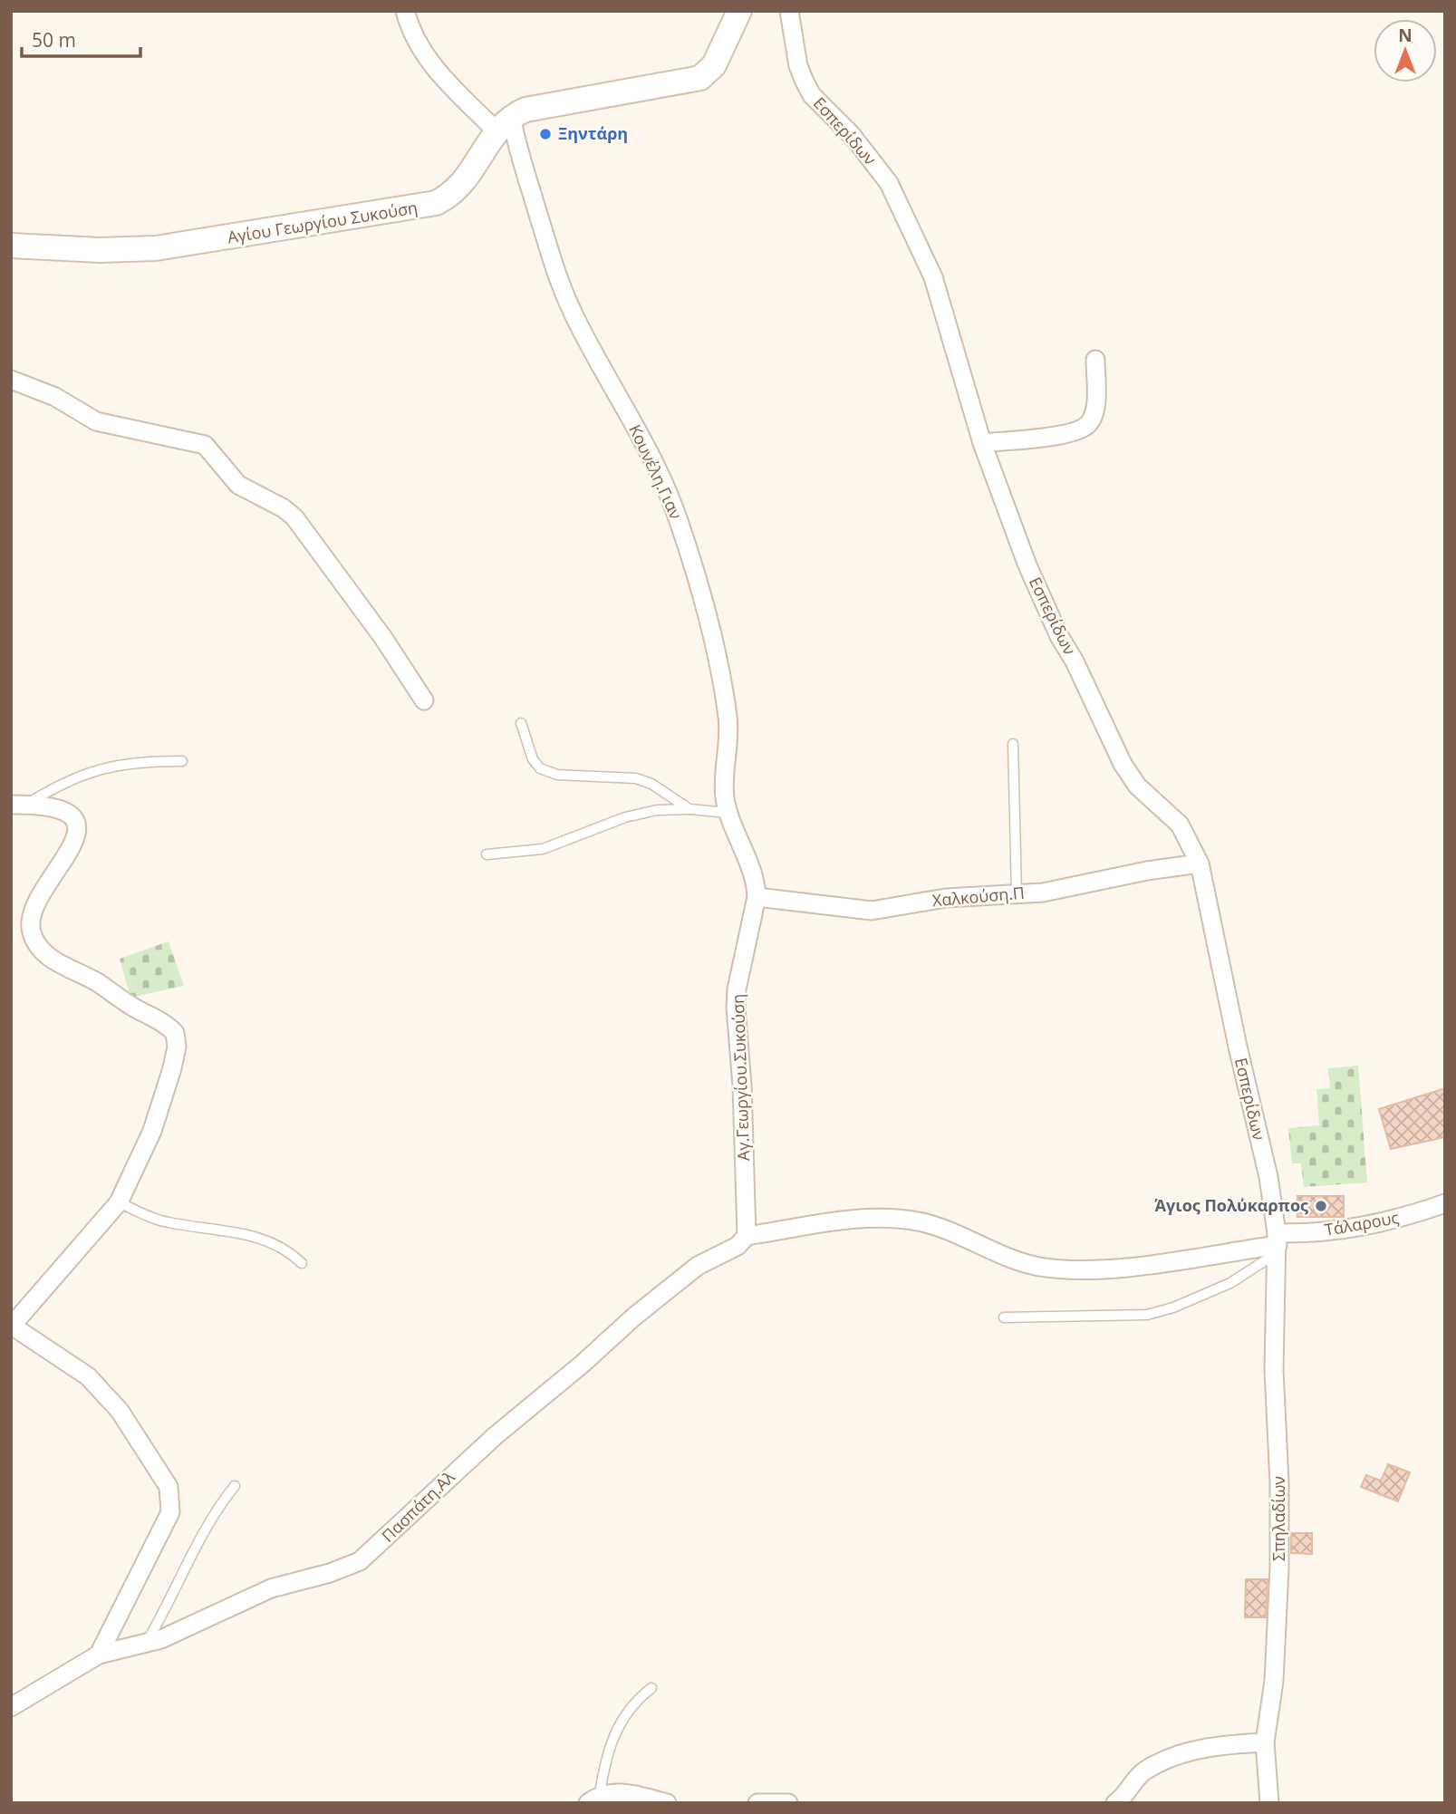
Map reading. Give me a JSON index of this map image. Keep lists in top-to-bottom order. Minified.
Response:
{"streets":{"main road":["Αγίου Γεωργίου Συκούση"],"street":["Εσπερίδων","Κουνέλη.Γιαν","Χαλκούση.Π","Αγ.Γεωργίου.Συκούση","Τάλαρους","Πασπάτη.Αλ","Σπηλαδίων"]},"crossings":[["Εσπερίδων","Χαλκούση.Π"],["Εσπερίδων","Τάλαρους"],["Εσπερίδων","Σπηλαδίων"],["Αγίου Γεωργίου Συκούση","Κουνέλη.Γιαν"],["Κουνέλη.Γιαν","Αγ.Γεωργίου.Συκούση"],["Χαλκούση.Π","Αγ.Γεωργίου.Συκούση"],["Αγ.Γεωργίου.Συκούση","Τάλαρους"],["Αγ.Γεωργίου.Συκούση","Πασπάτη.Αλ"],["Τάλαρους","Πασπάτη.Αλ"],["Τάλαρους","Σπηλαδίων"]],"places":["Ξηντάρη","Άγιος Πολύκαρπος"],"scale_bar":"50 m","north":"top"}
